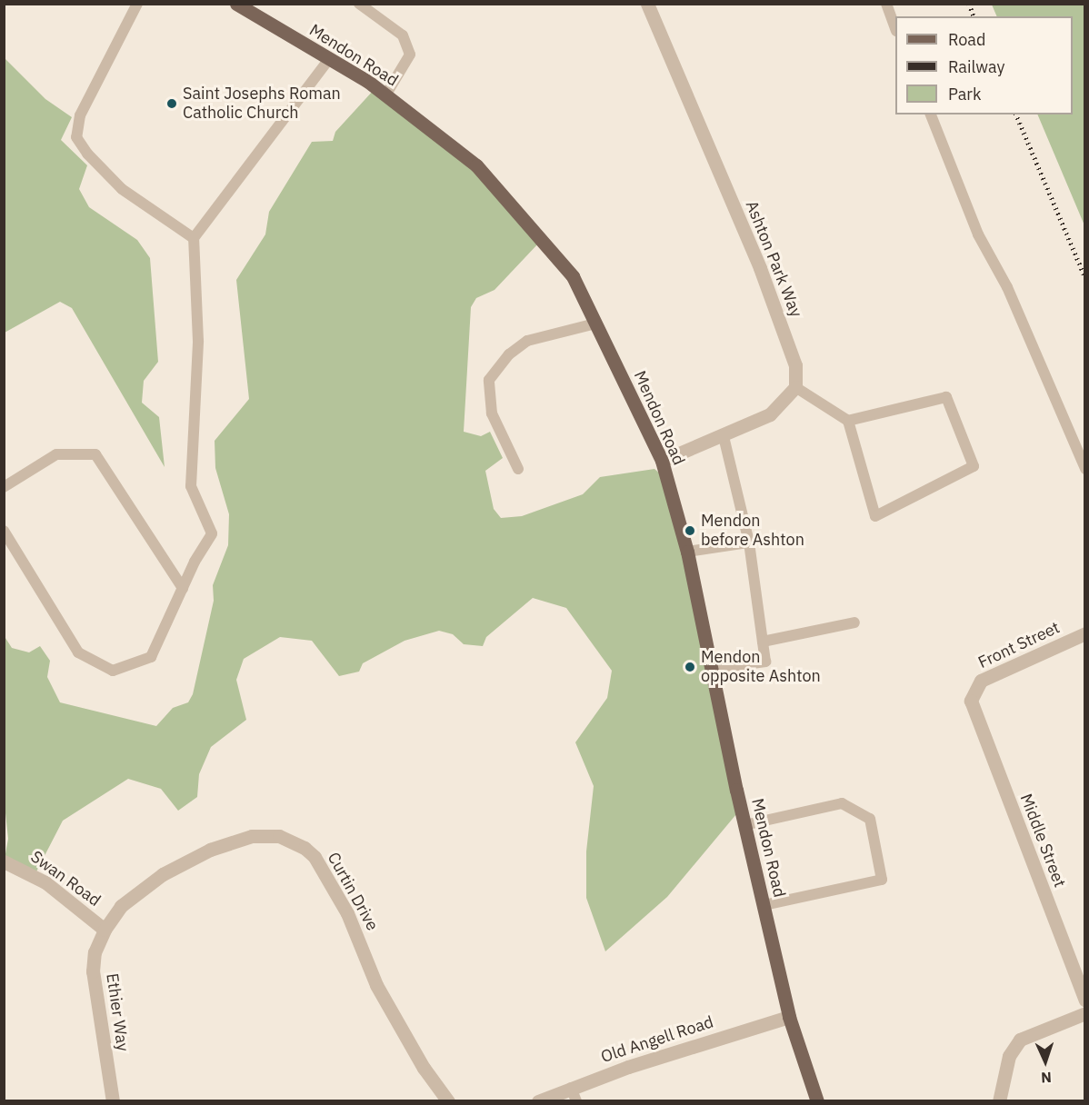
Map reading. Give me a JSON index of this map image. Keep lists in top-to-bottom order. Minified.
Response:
{"streets":{"main road":["Mendon Road"],"street":["Ashton Park Way","Front Street","Middle Street","Swan Road","Curtin Drive","Ethier Way","Old Angell Road"]},"crossings":[["Mendon Road","Old Angell Road"],["Front Street","Middle Street"],["Swan Road","Curtin Drive"],["Swan Road","Ethier Way"],["Curtin Drive","Ethier Way"]],"places":["Saint Josephs Roman Catholic Church","Mendon before Ashton","Mendon opposite Ashton"],"legend":["Road","Railway","Park"],"north":"bottom"}
